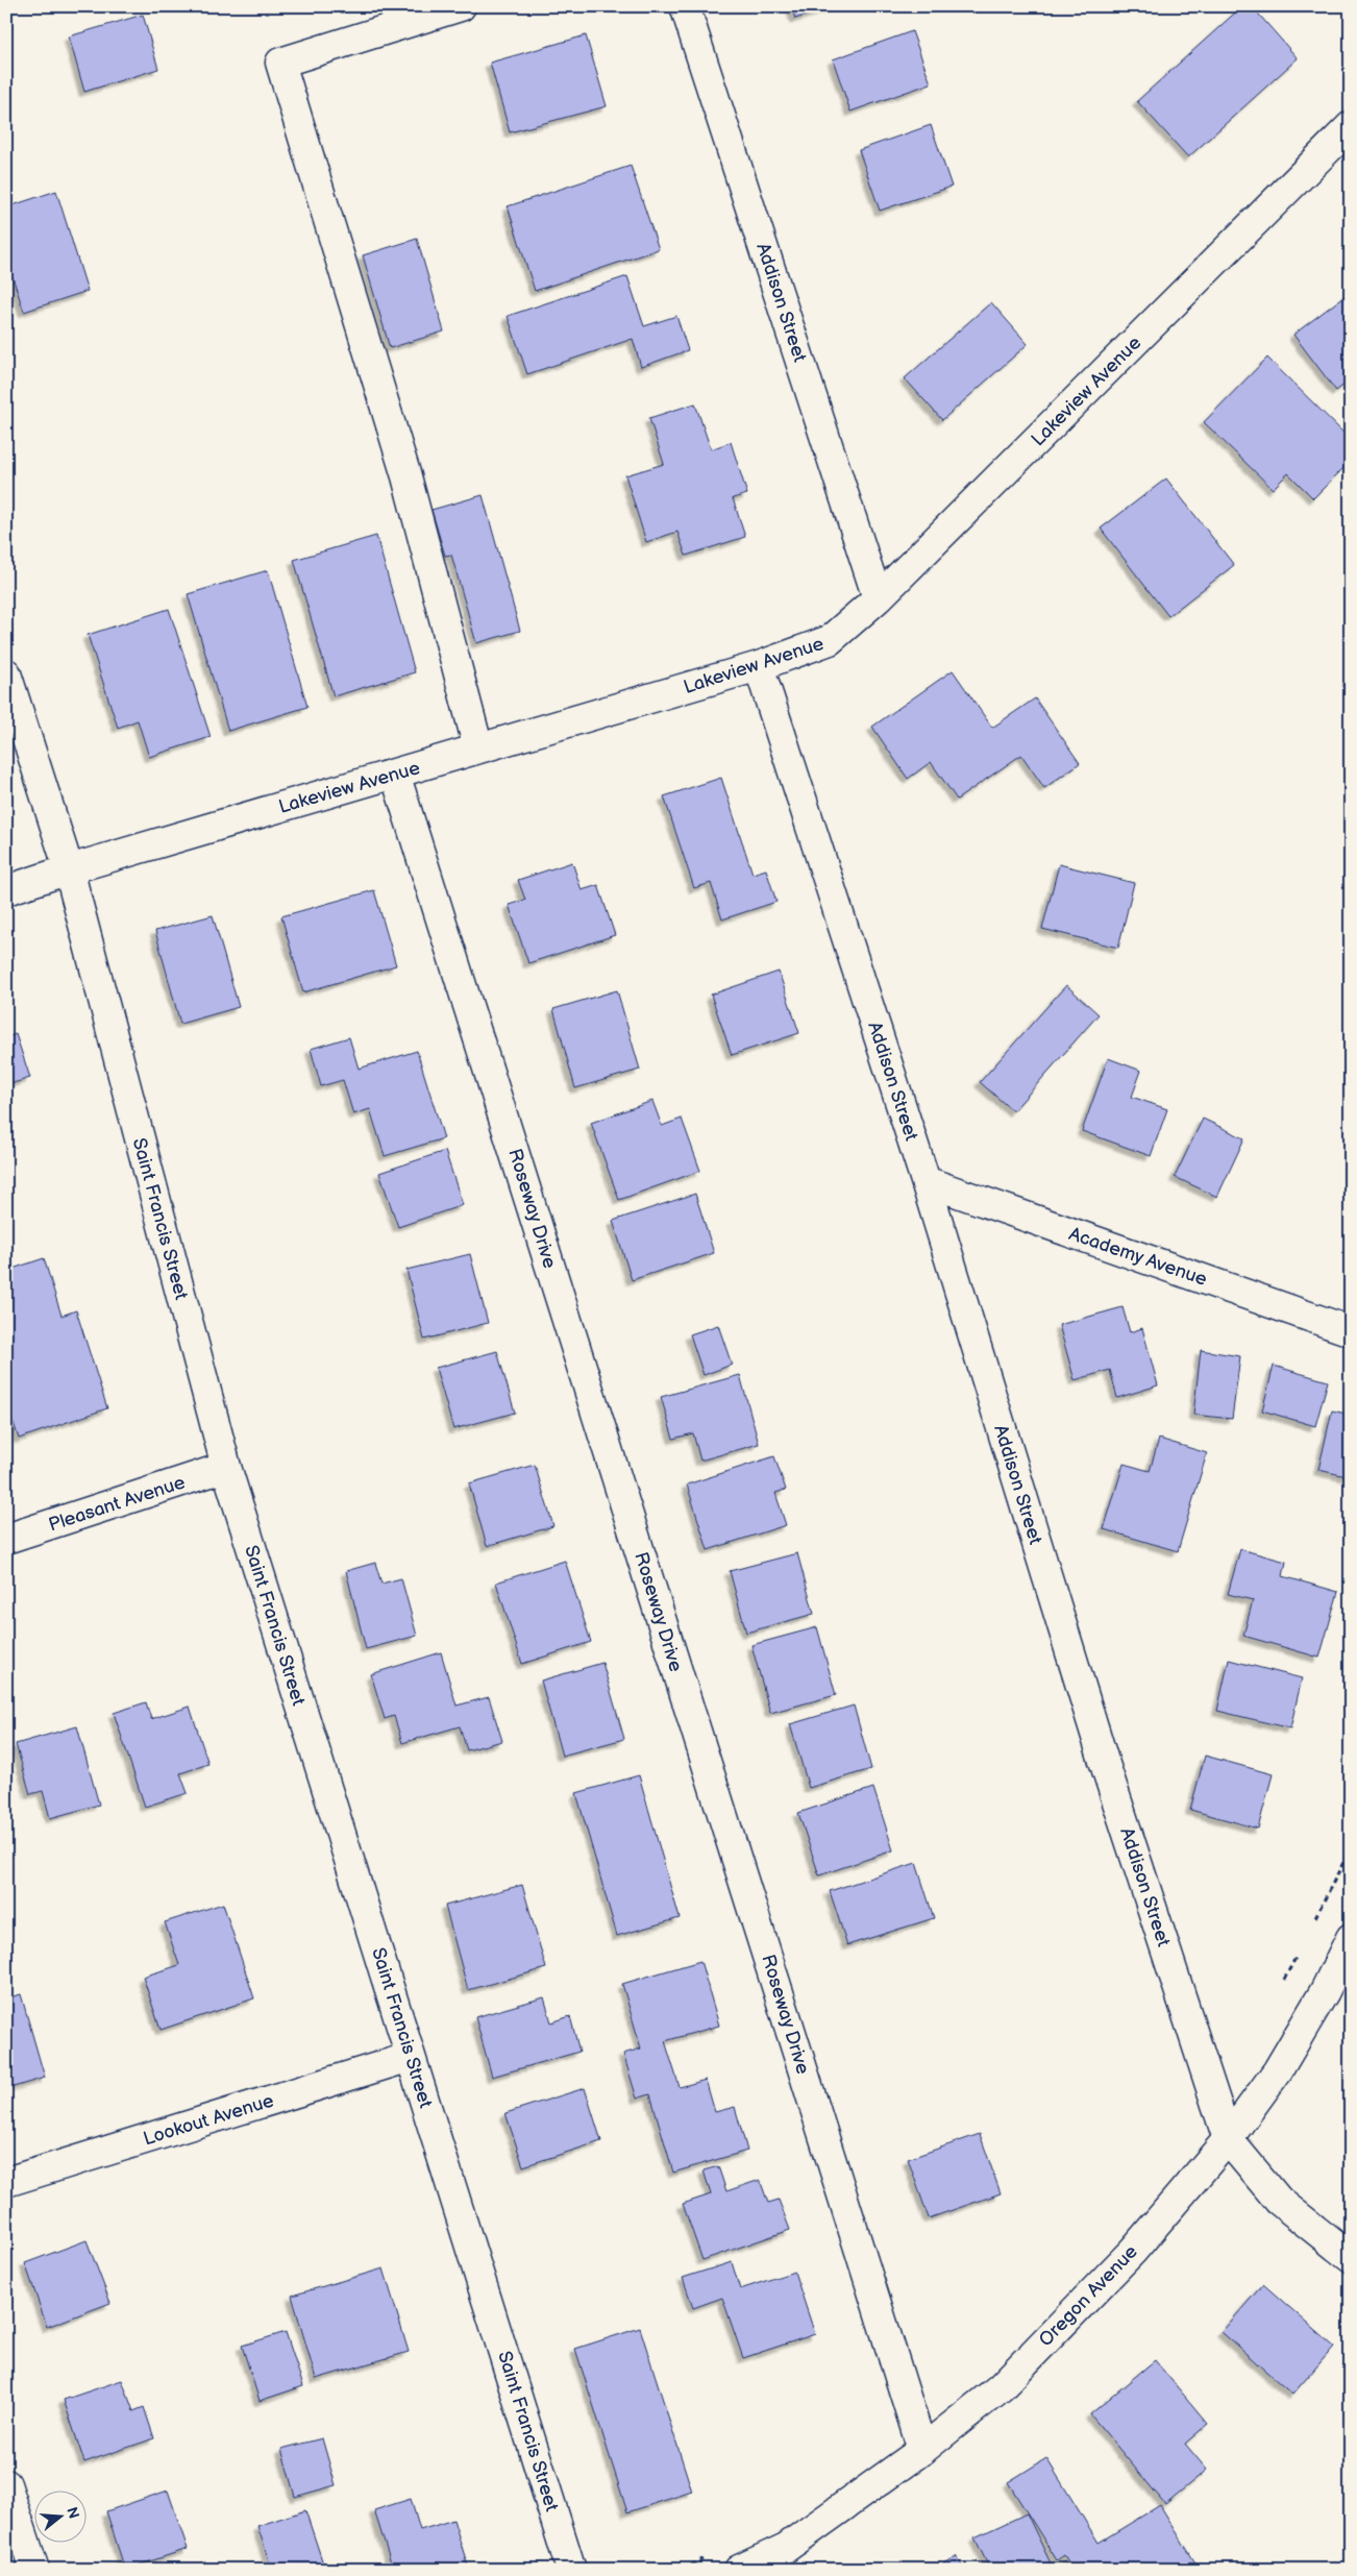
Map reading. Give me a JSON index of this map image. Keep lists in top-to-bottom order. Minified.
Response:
{"streets":{"street":["Addison Street","Lakeview Avenue","Roseway Drive","Saint Francis Street","Academy Avenue","Pleasant Avenue","Lookout Avenue","Oregon Avenue"]},"crossings":[["Addison Street","Lakeview Avenue"],["Addison Street","Academy Avenue"],["Addison Street","Oregon Avenue"],["Lakeview Avenue","Roseway Drive"],["Lakeview Avenue","Saint Francis Street"],["Roseway Drive","Oregon Avenue"],["Saint Francis Street","Pleasant Avenue"],["Saint Francis Street","Lookout Avenue"]],"north":"right"}
